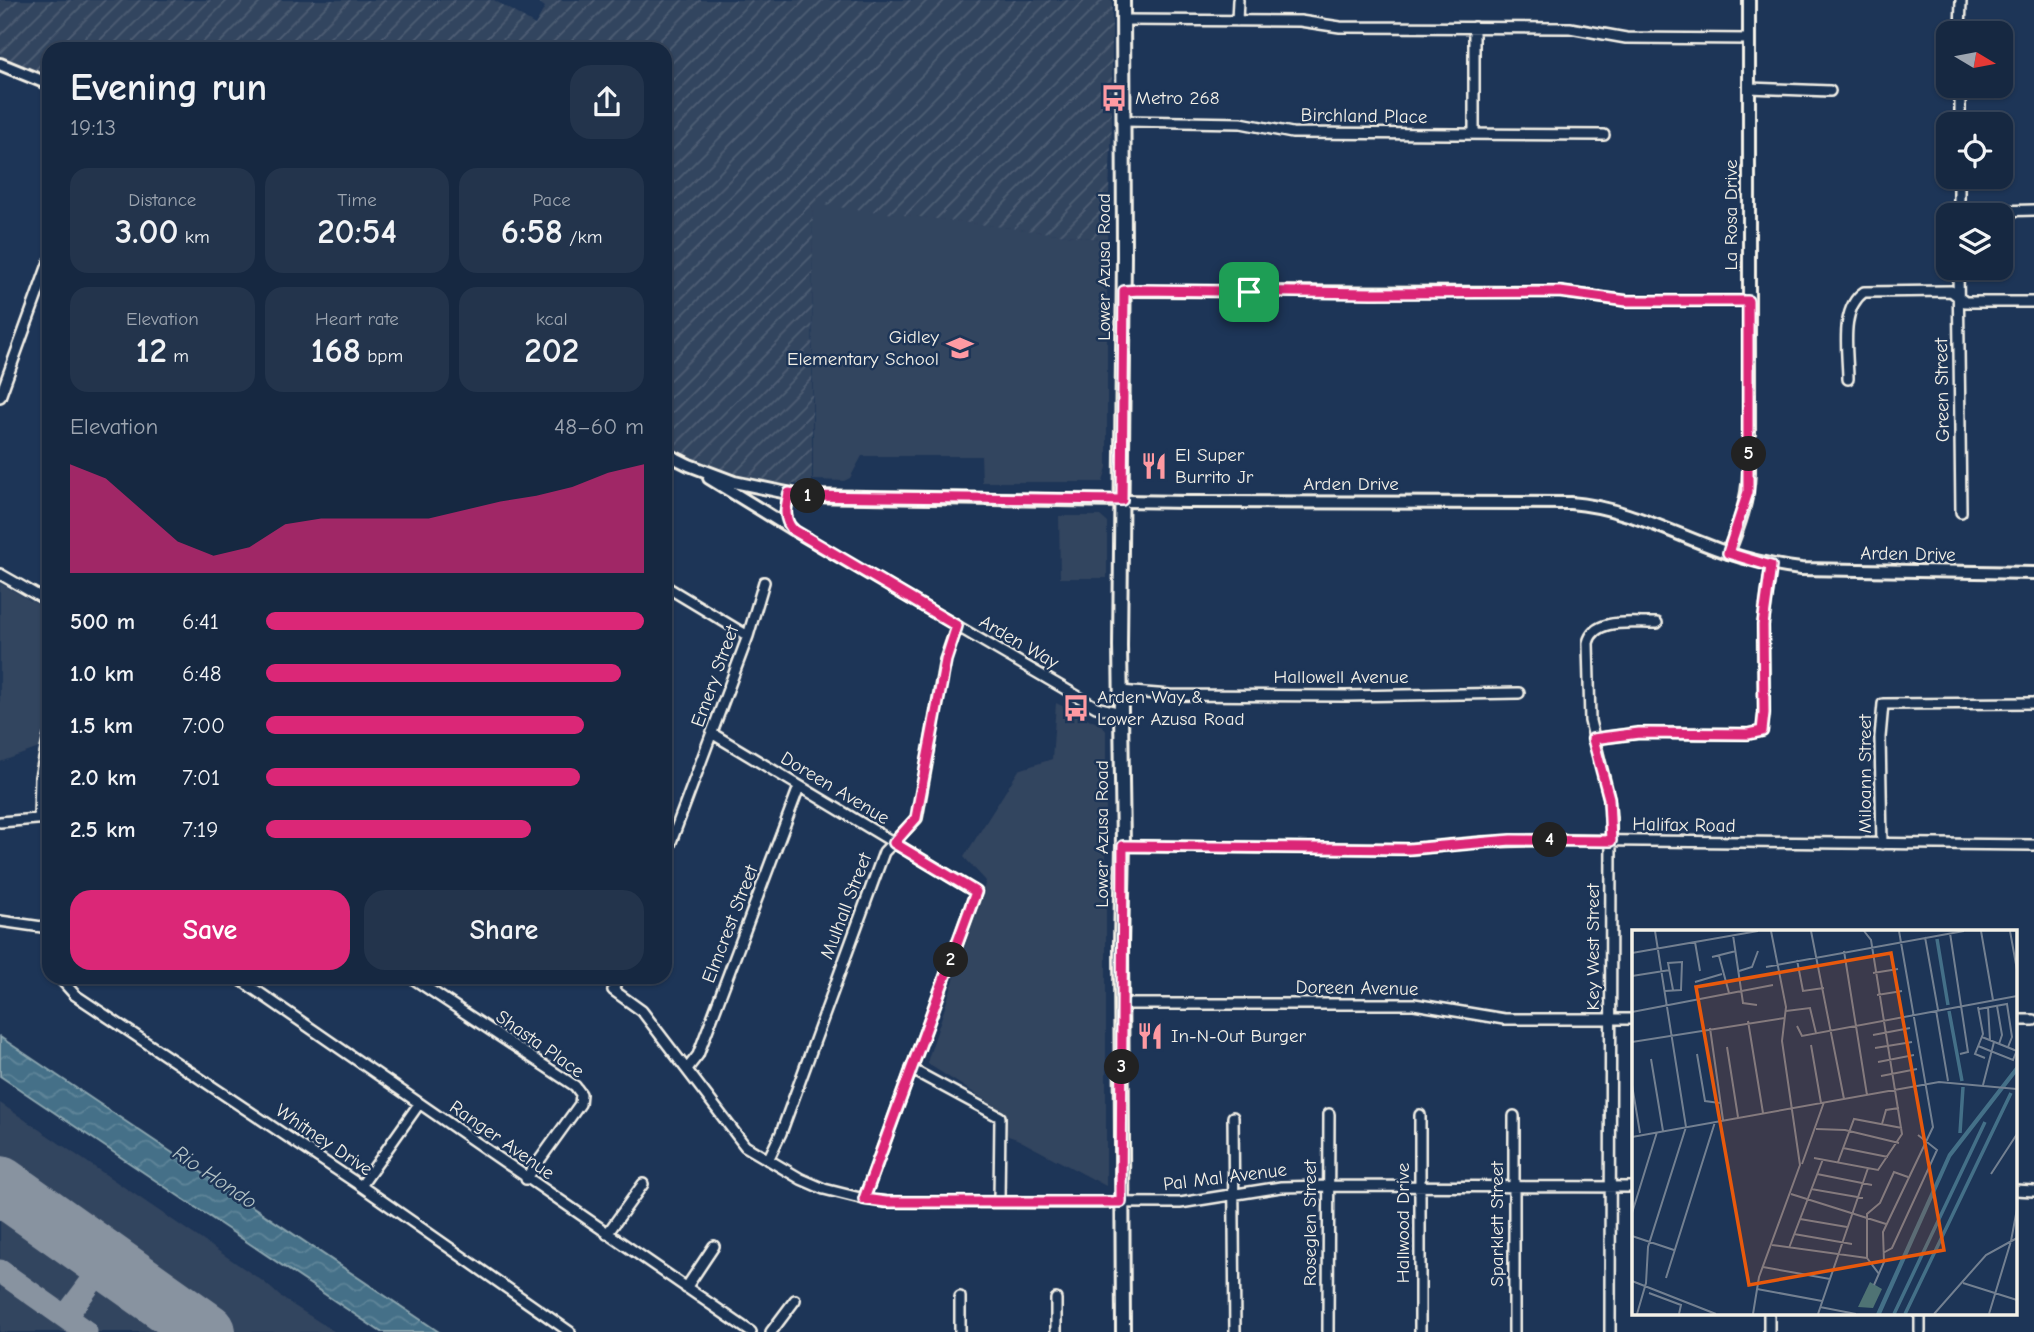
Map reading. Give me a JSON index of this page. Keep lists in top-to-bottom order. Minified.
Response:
{"streets":{"main road":["Lower Azusa Road"],"street":["Birchland Place","La Rosa Drive","Green Street","Arden Drive","Arden Way","Emery Street","Hallowell Avenue","Miloann Street","Doreen Avenue","Halifax Road","Mulhall Street","Elmcrest Street","Key West Street","Shasta Place","Whitney Drive","Ranger Avenue","Pal Mal Avenue","Roseglen Street","Hallwood Drive","Sparklett Street"]},"crossings":[["Birchland Place","Lower Azusa Road"],["La Rosa Drive","Arden Drive"],["Lower Azusa Road","Arden Drive"],["Lower Azusa Road","Arden Way"],["Lower Azusa Road","Hallowell Avenue"],["Lower Azusa Road","Doreen Avenue"],["Lower Azusa Road","Halifax Road"],["Lower Azusa Road","Pal Mal Avenue"],["Arden Way","Mulhall Street"],["Emery Street","Doreen Avenue"],["Miloann Street","Halifax Road"],["Doreen Avenue","Mulhall Street"],["Doreen Avenue","Elmcrest Street"],["Doreen Avenue","Key West Street"],["Halifax Road","Key West Street"],["Mulhall Street","Pal Mal Avenue"],["Elmcrest Street","Pal Mal Avenue"],["Key West Street","Pal Mal Avenue"],["Shasta Place","Ranger Avenue"],["Pal Mal Avenue","Roseglen Street"],["Pal Mal Avenue","Hallwood Drive"],["Pal Mal Avenue","Sparklett Street"]],"water":["Rio Hondo"],"places":{"bus stop":["Metro 268","Arden Way & Lower Azusa Road"],"school or university":["Gidley Elementary School"],"restaurant":["El Super Burrito Jr","In-N-Out Burger"]},"north":"right","page":{"heading":["Evening run","19:13"],"stats":[["Distance","3.00 km"],["Time","20:54"],["Pace","6:58 /km"],["Elevation","12 m"],["Heart rate","168 bpm"],["kcal","202"]],"chart":["Elevation","48–60 m"],"pins":["5","1","4","2","3"],"list":[{"name":"500 m","note":"6:41"},{"name":"1.0 km","note":"6:48"},{"name":"1.5 km","note":"7:00"},{"name":"2.0 km","note":"7:01"},{"name":"2.5 km","note":"7:19"}],"buttons":["Save","Share"]}}
